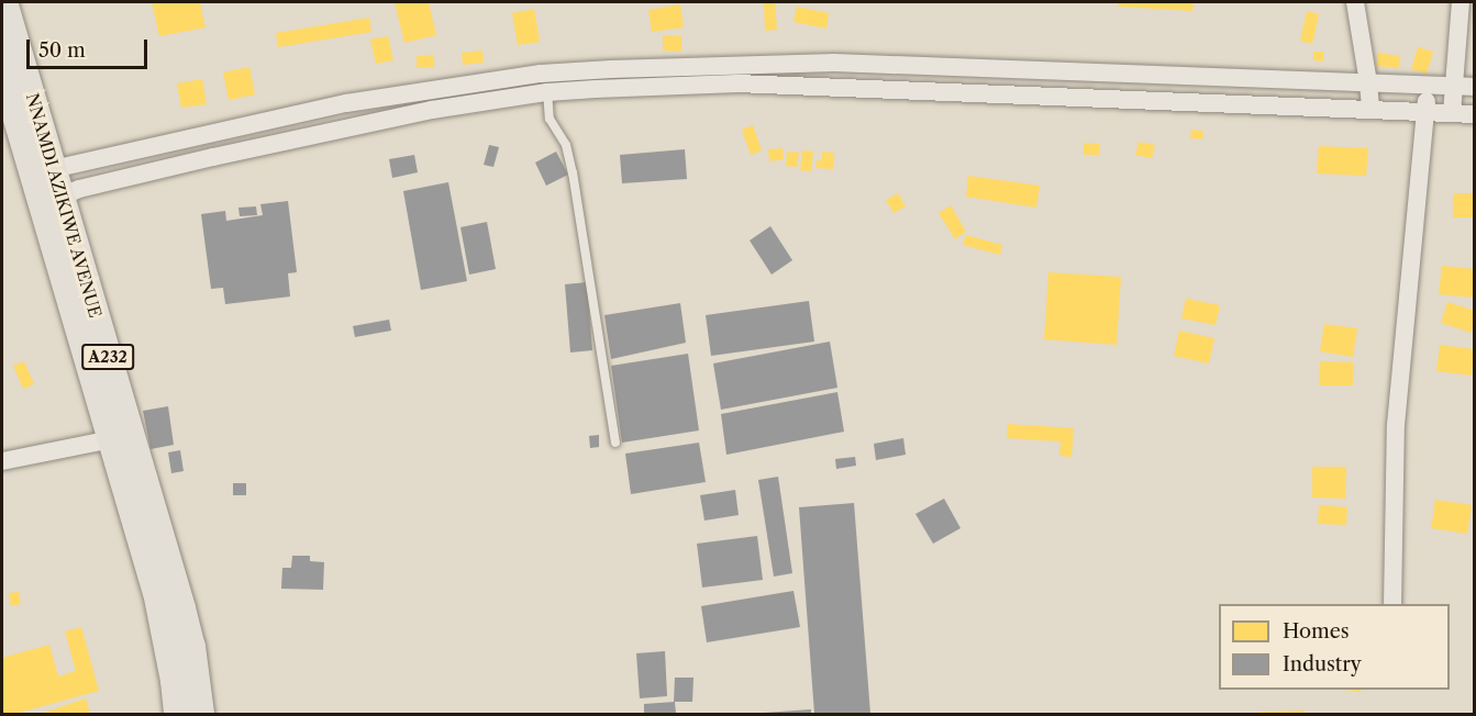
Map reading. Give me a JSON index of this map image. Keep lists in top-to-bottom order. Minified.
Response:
{"streets":{"main road":["NNAMDI AZIKIWE AVENUE","A232"]},"legend":["Homes","Industry"],"scale_bar":"50 m"}
